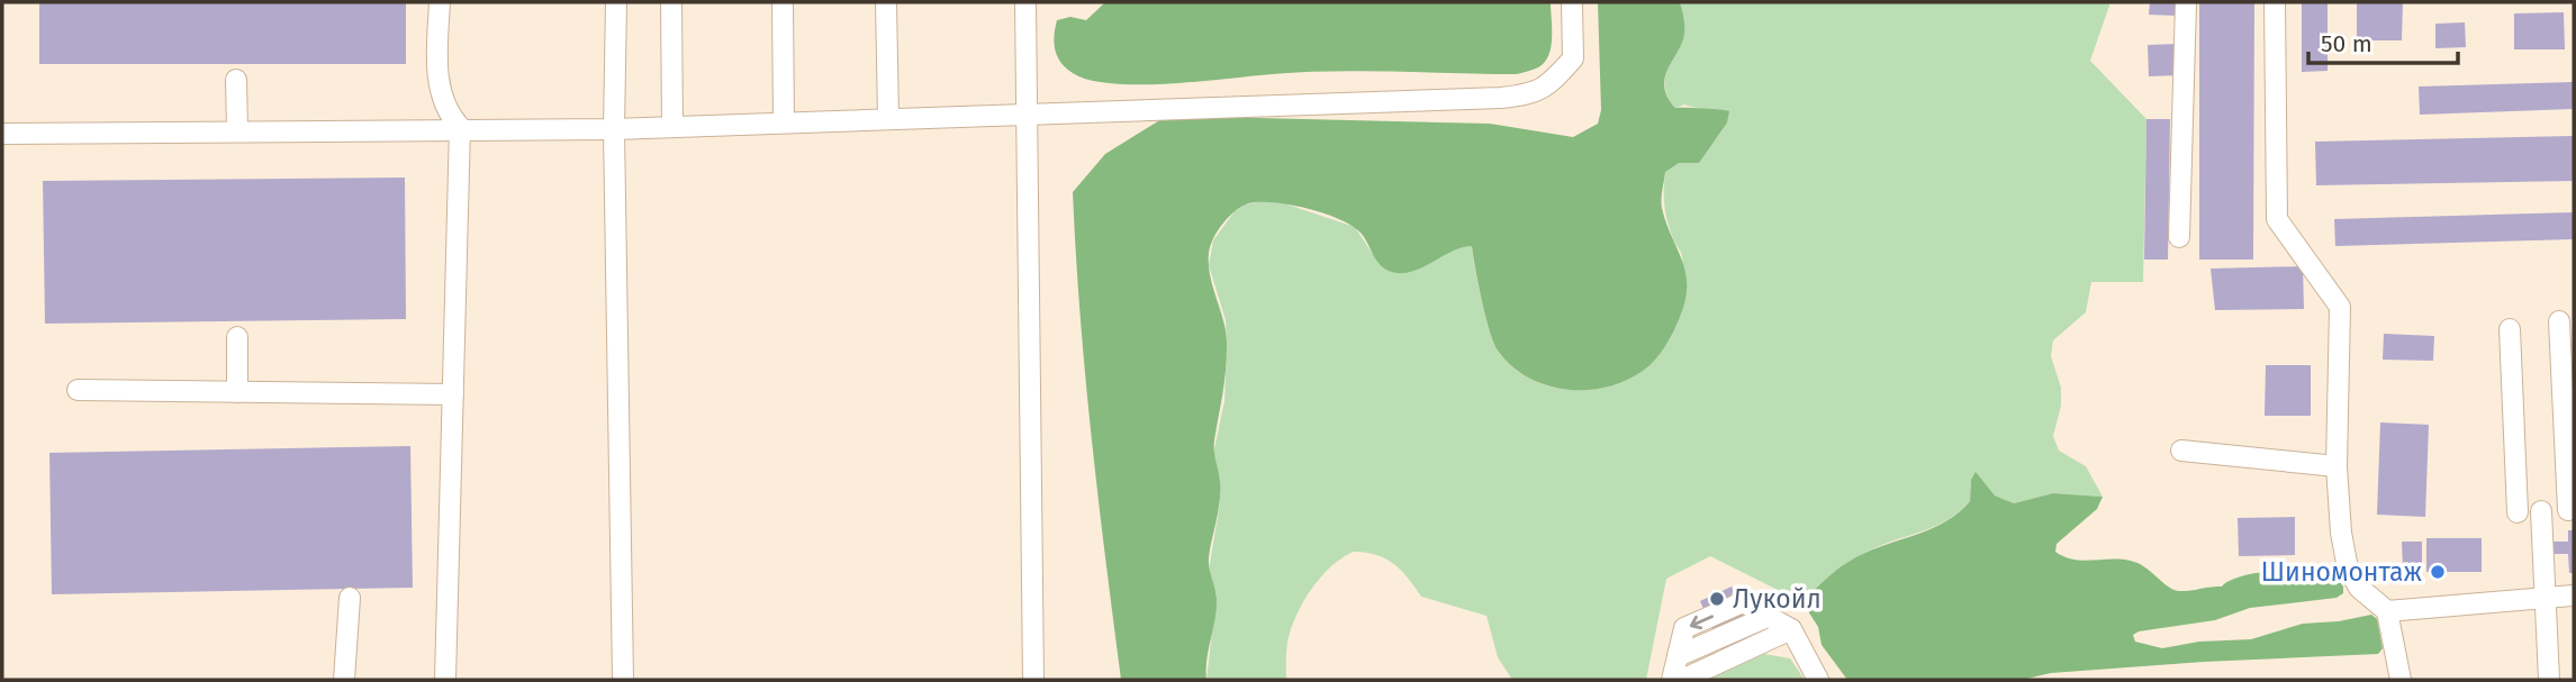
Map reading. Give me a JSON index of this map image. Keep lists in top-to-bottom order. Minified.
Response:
{"places":["Шиномонтаж","Лукойл"],"scale_bar":"50 m"}
